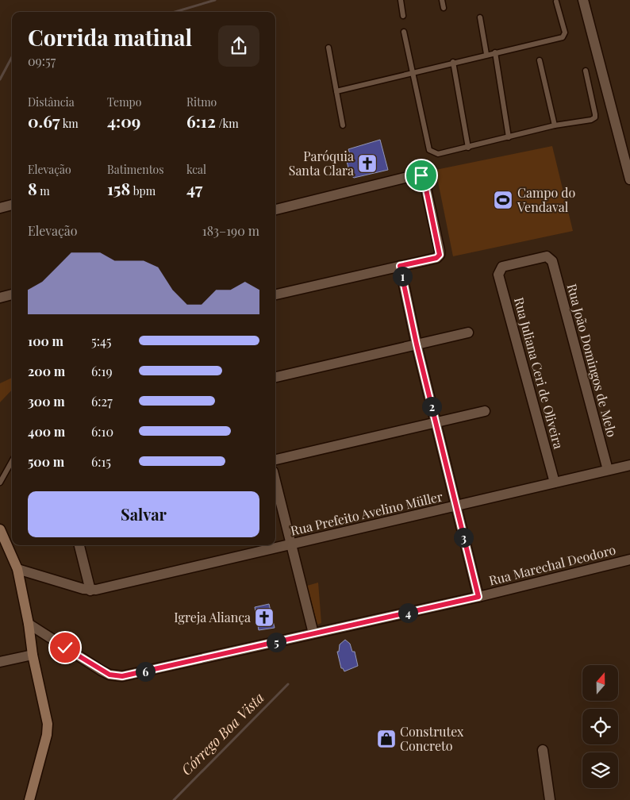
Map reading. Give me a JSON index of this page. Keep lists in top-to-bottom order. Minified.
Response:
{"streets":{"street":["Rua João Domingos de Melo","Rua Juliana Ceri de Oliveira","Rua Prefeito Avelino Müller","Rua Marechal Deodoro"]},"crossings":[["Rua João Domingos de Melo","Rua Juliana Ceri de Oliveira"],["Rua João Domingos de Melo","Rua Prefeito Avelino Müller"],["Rua Juliana Ceri de Oliveira","Rua Prefeito Avelino Müller"]],"water":["Córrego Boa Vista"],"places":{"church":["Paróquia Santa Clara","Igreja Aliança"],"sports":["Campo do Vendaval"],"shop":["Construtex Concreto"]},"north":"top","page":{"heading":["Corrida matinal","09:57"],"stats":[["Distância","0.67 km"],["Tempo","4:09"],["Ritmo","6:12 /km"],["Elevação","8 m"],["Batimentos","158 bpm"],["kcal","47"]],"chart":["Elevação","183–190 m"],"pins":["1","2","3","4","5","6"],"list":[{"name":"100 m","note":"5:45"},{"name":"200 m","note":"6:19"},{"name":"300 m","note":"6:27"},{"name":"400 m","note":"6:10"},{"name":"500 m","note":"6:15"}],"buttons":"Salvar"}}
